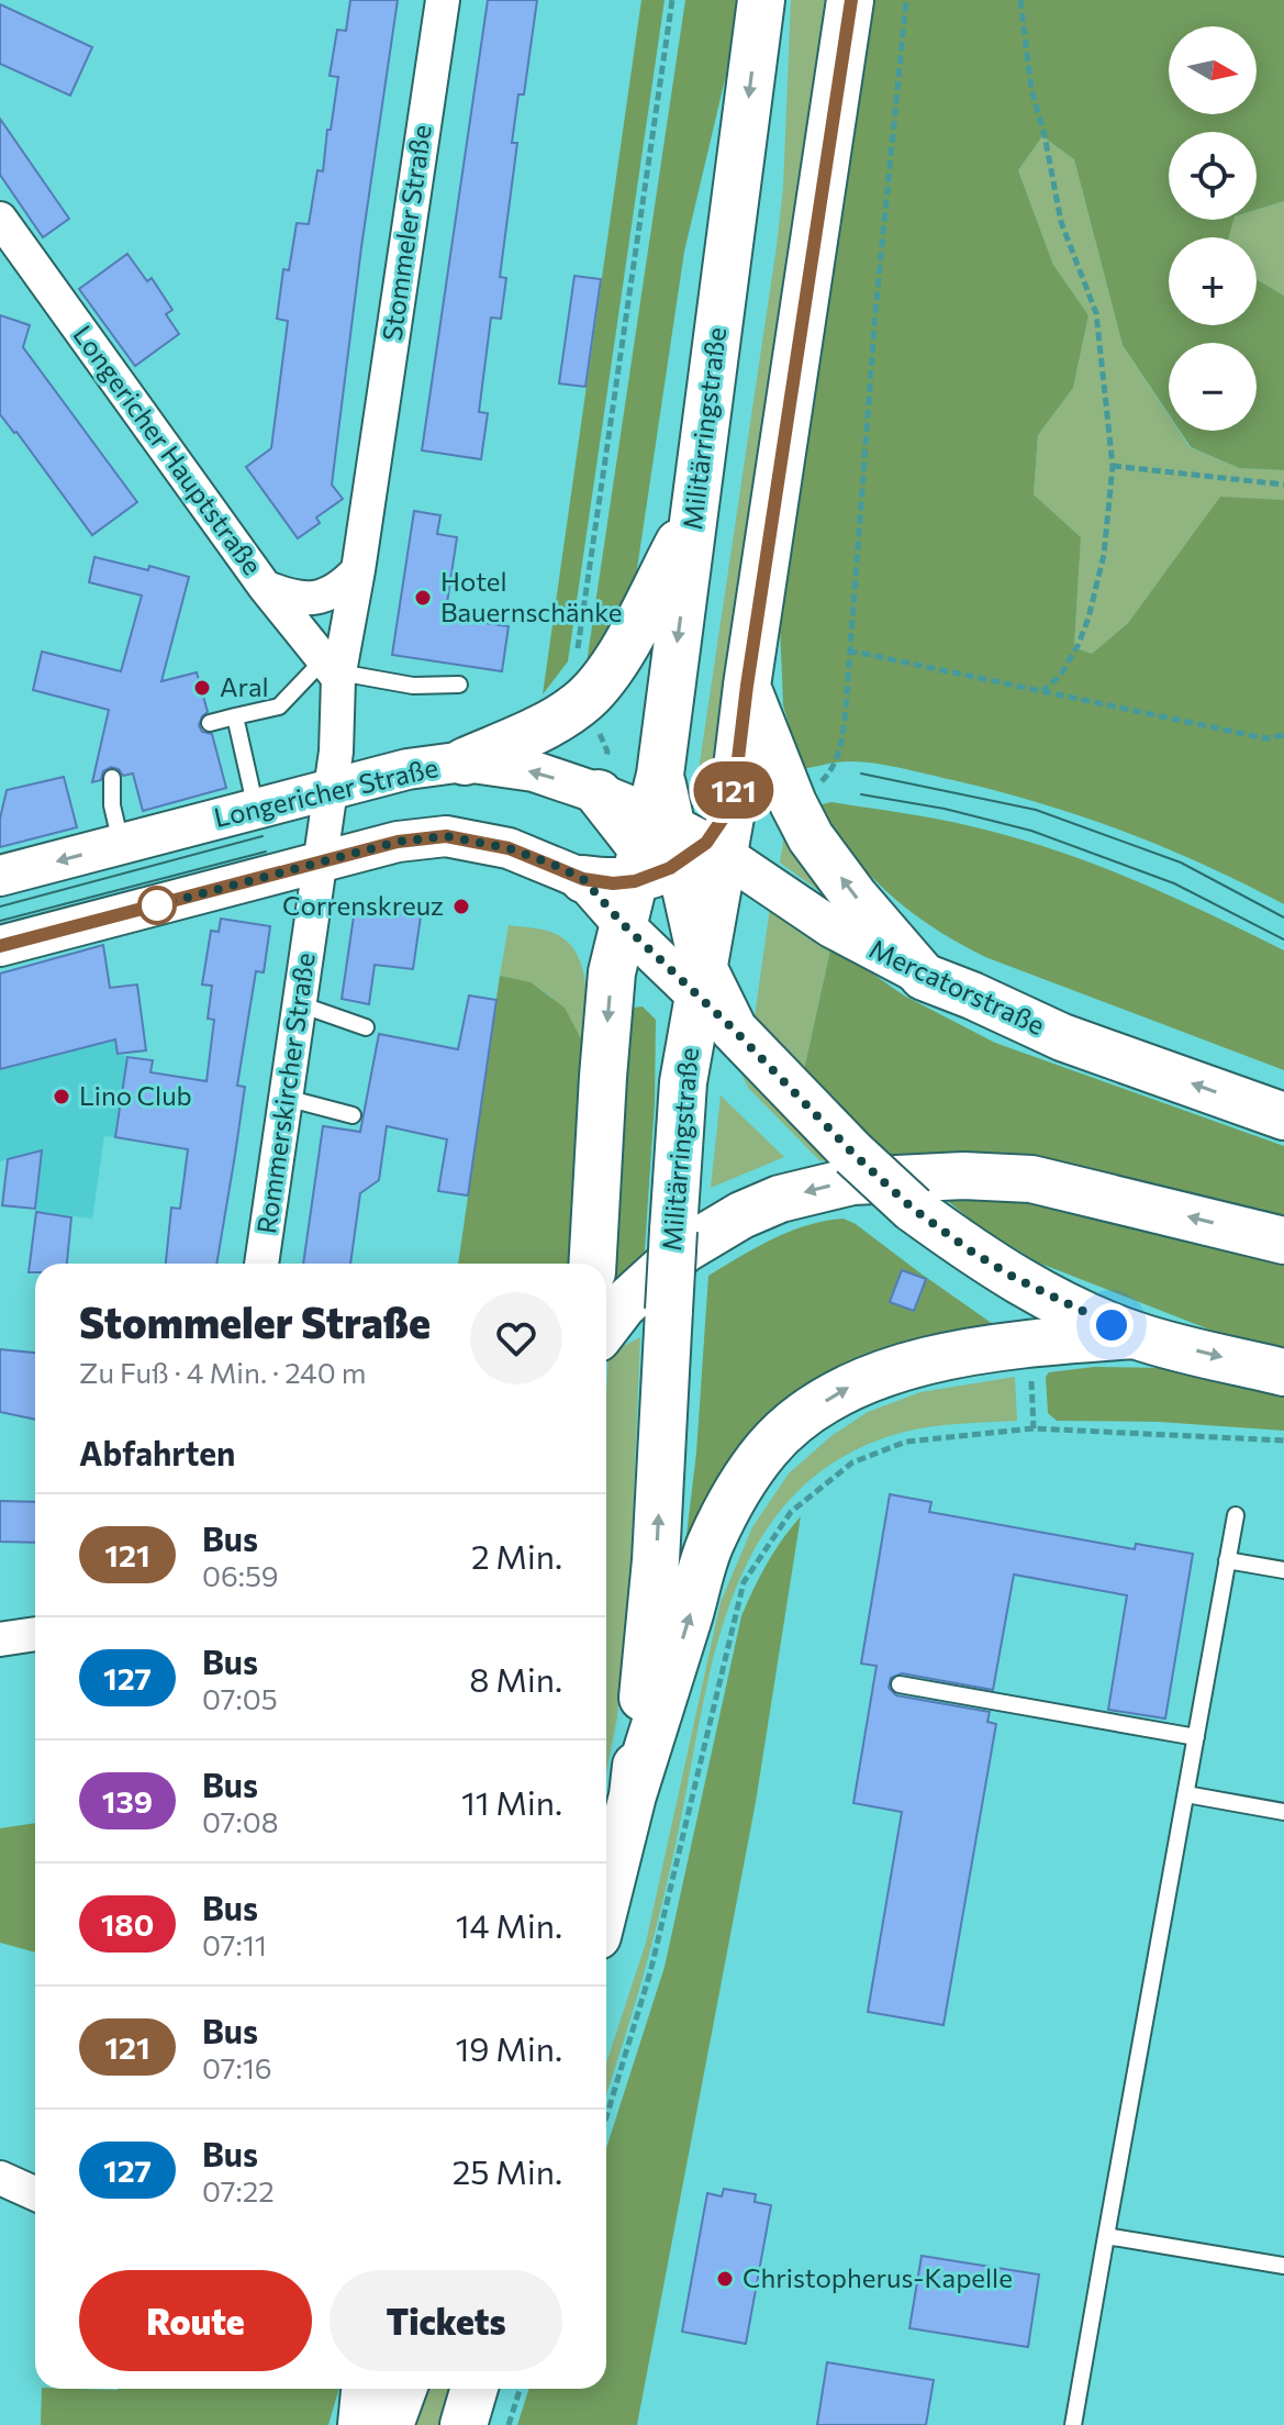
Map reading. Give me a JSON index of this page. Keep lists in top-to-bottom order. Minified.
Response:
{"streets":{"main road":["Militärringstraße","Mercatorstraße"],"street":["Stommeler Straße","Longericher Hauptstraße","Longericher Straße","Rommerskircher Straße"]},"crossings":[["Stommeler Straße","Longericher Hauptstraße"],["Stommeler Straße","Longericher Straße"],["Stommeler Straße","Rommerskircher Straße"],["Militärringstraße","Mercatorstraße"]],"one_way":["Mercatorstraße"],"places":["Hotel Bauernschänke","Aral","Correnskreuz","Lino Club","Christopherus-Kapelle"],"lines":["bus line 121"],"north":"right","page":{"on_map":"121","map_buttons":["+","−"],"heading":[["Stommeler Straße","Zu Fuß · 4 Min. · 240 m"],"Abfahrten"],"list":[{"mark":"121","name":"Bus","note":"06:59","value":"2 Min."},{"mark":"127","name":"Bus","note":"07:05","value":"8 Min."},{"mark":"139","name":"Bus","note":"07:08","value":"11 Min."},{"mark":"180","name":"Bus","note":"07:11","value":"14 Min."},{"mark":"121","name":"Bus","note":"07:16","value":"19 Min."},{"mark":"127","name":"Bus","note":"07:22","value":"25 Min."}],"buttons":["Route","Tickets"]}}
